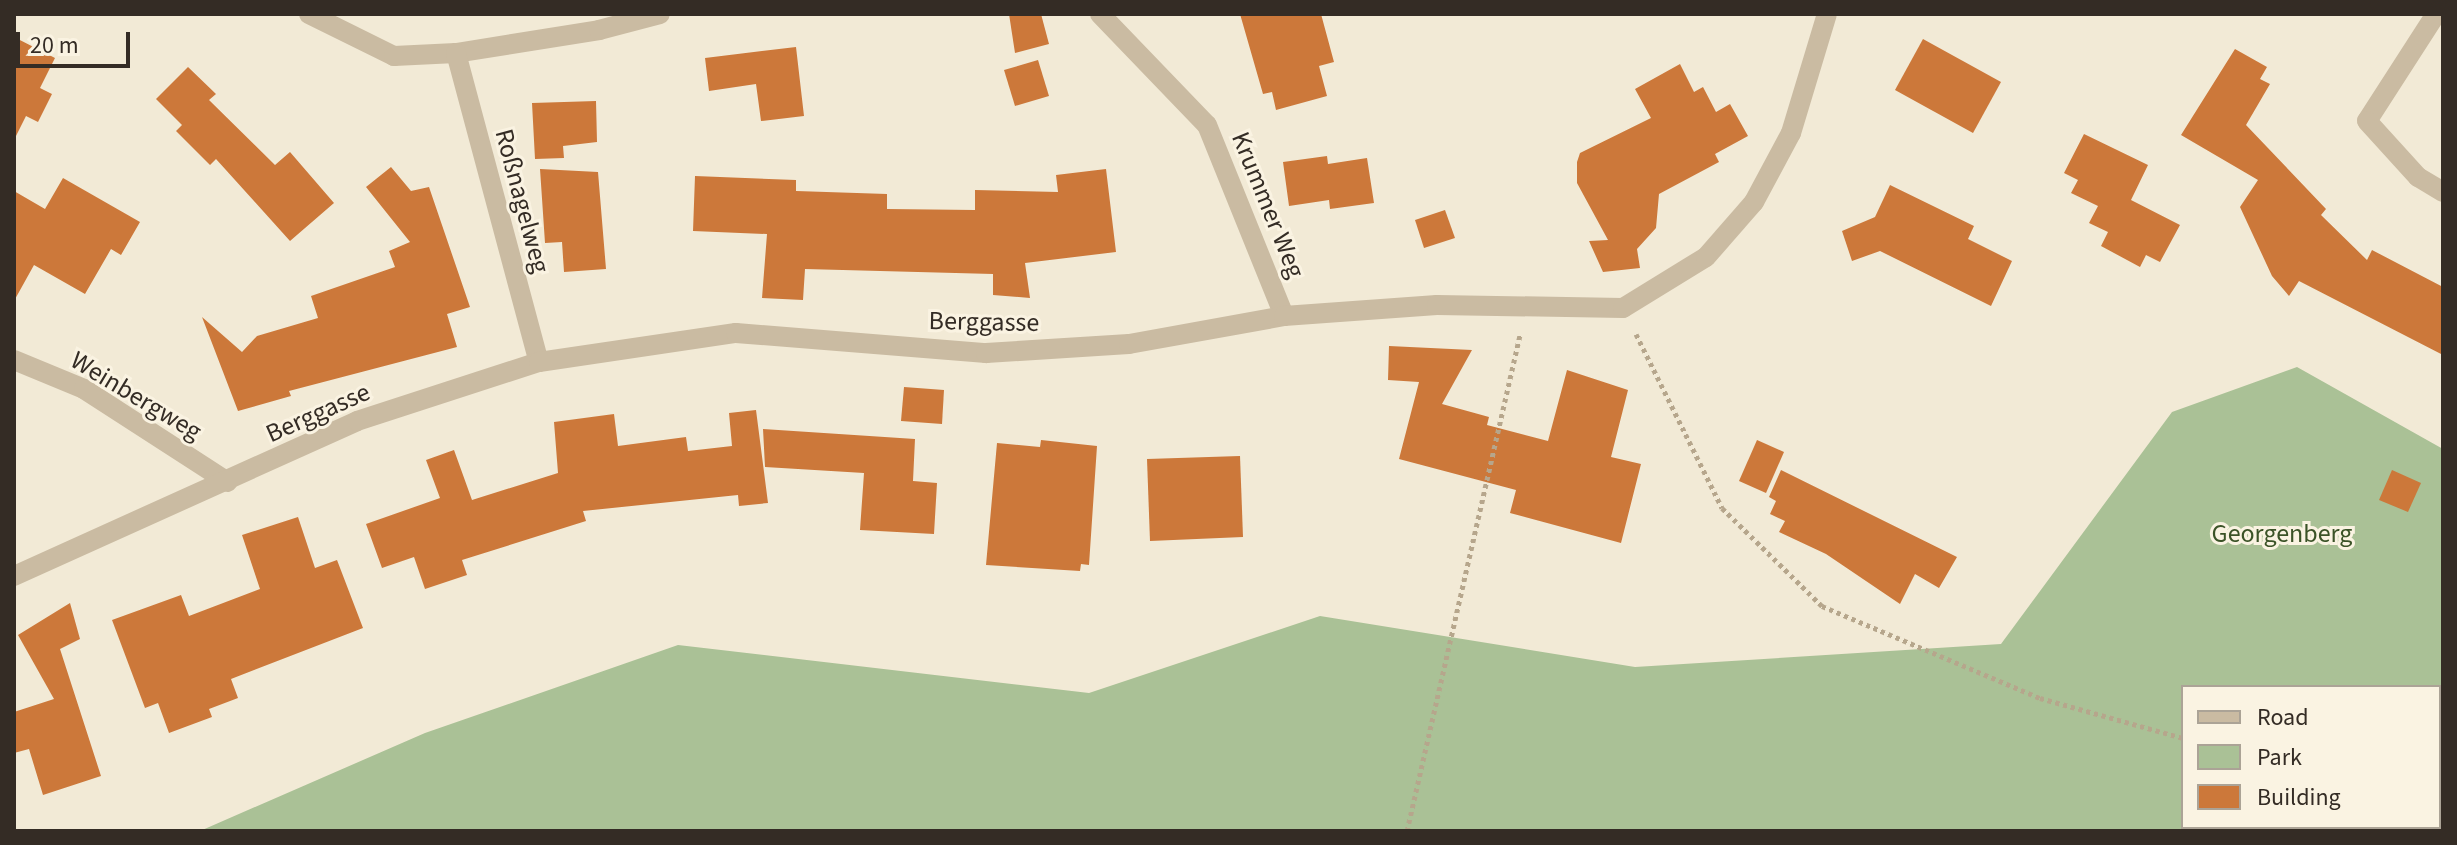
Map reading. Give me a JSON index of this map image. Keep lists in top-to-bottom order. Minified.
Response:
{"streets":{"street":["Roßnagelweg","Krummer Weg","Berggasse","Weinbergweg"]},"crossings":[["Roßnagelweg","Berggasse"],["Krummer Weg","Berggasse"],["Berggasse","Weinbergweg"]],"parks":["Georgenberg"],"legend":["Road","Park","Building"],"scale_bar":"20 m"}
